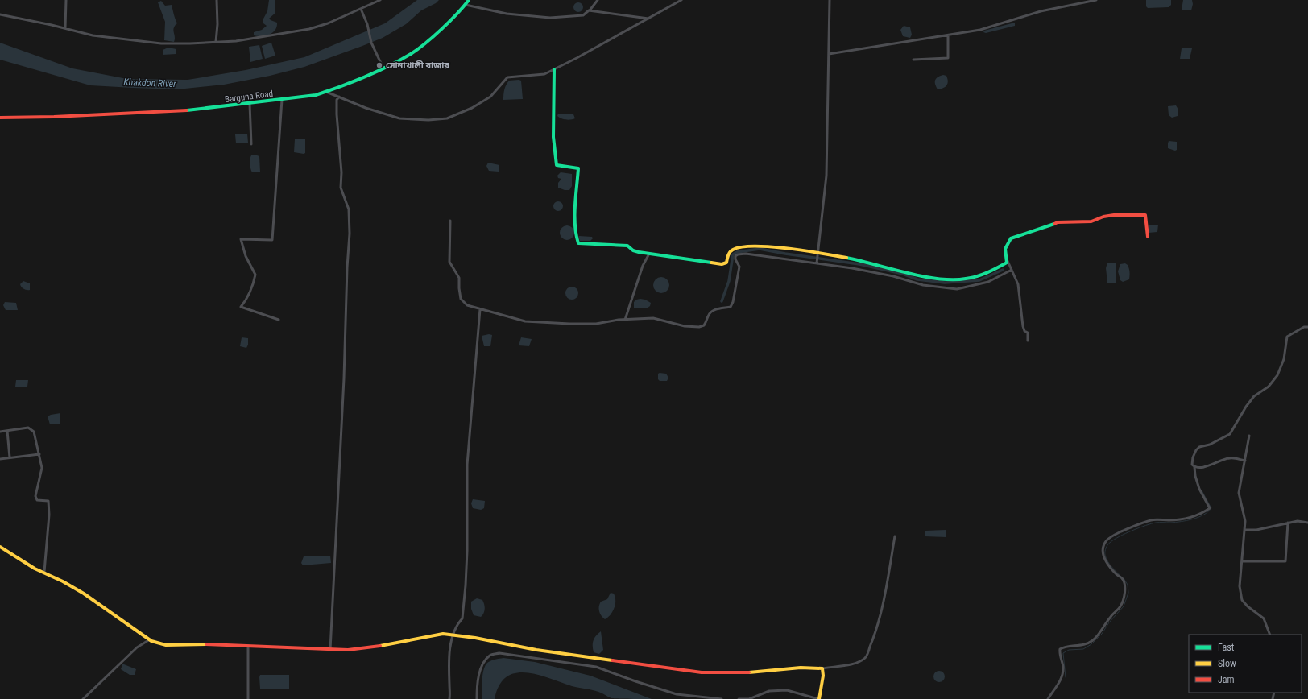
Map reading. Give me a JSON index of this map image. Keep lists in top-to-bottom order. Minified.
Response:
{"streets":{"street":["Barguna Road"]},"water":["Khakdon River"],"places":["সোনাখালী বাজার"],"legend":["Fast","Slow","Jam"]}
